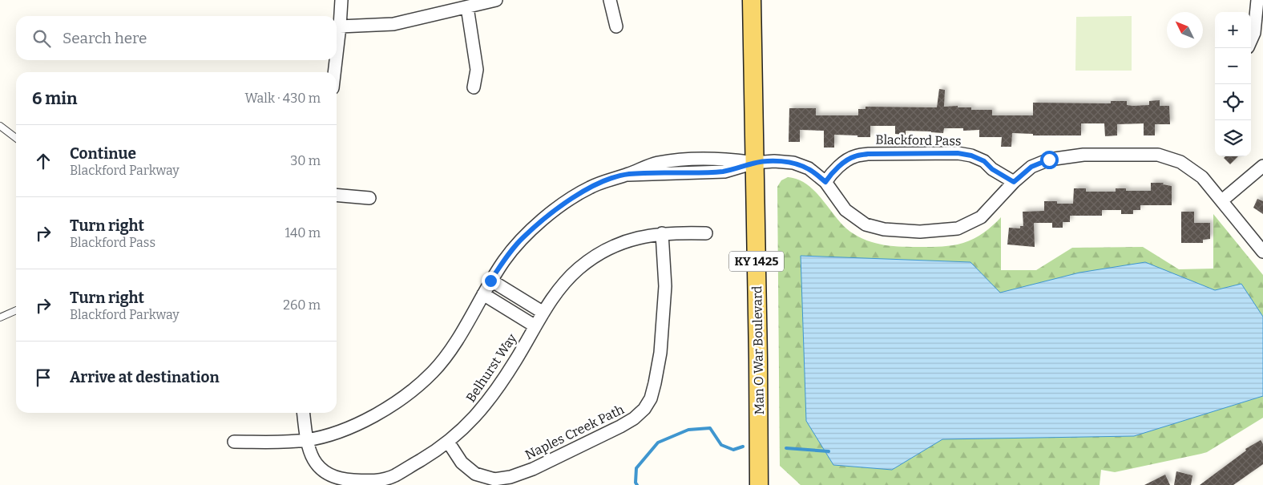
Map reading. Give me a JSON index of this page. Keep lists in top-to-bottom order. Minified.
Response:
{"streets":{"main road":["KY 1425","Man O War Boulevard"],"street":["Blackford Pass","Belhurst Way","Naples Creek Path"]},"crossings":[["Belhurst Way","Naples Creek Path"]],"north":"top left","page":{"map_buttons":["+","−"],"search":"Search here","heading":["6 min","Walk · 430 m"],"list":[["Continue","Blackford Parkway","30 m"],["Turn right","Blackford Pass","140 m"],["Turn right","Blackford Parkway","260 m"],"Arrive at destination"]}}
